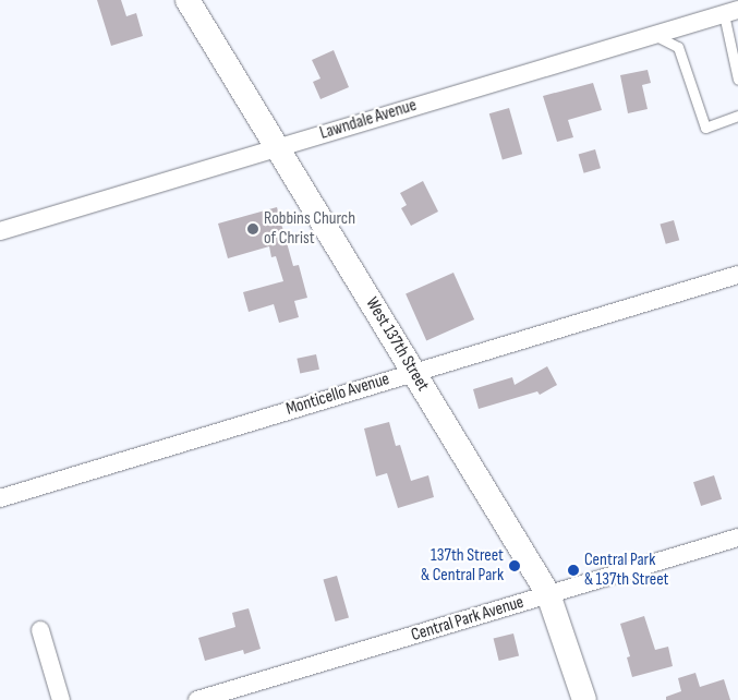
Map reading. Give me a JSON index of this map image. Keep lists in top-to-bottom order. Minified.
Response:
{"streets":{"main road":["West 137th Street"],"street":["Lawndale Avenue","Monticello Avenue","Central Park Avenue"]},"crossings":[["Lawndale Avenue","West 137th Street"],["West 137th Street","Monticello Avenue"],["West 137th Street","Central Park Avenue"]],"places":["Robbins Church of Christ","137th Street & Central Park","Central Park & 137th Street"]}
